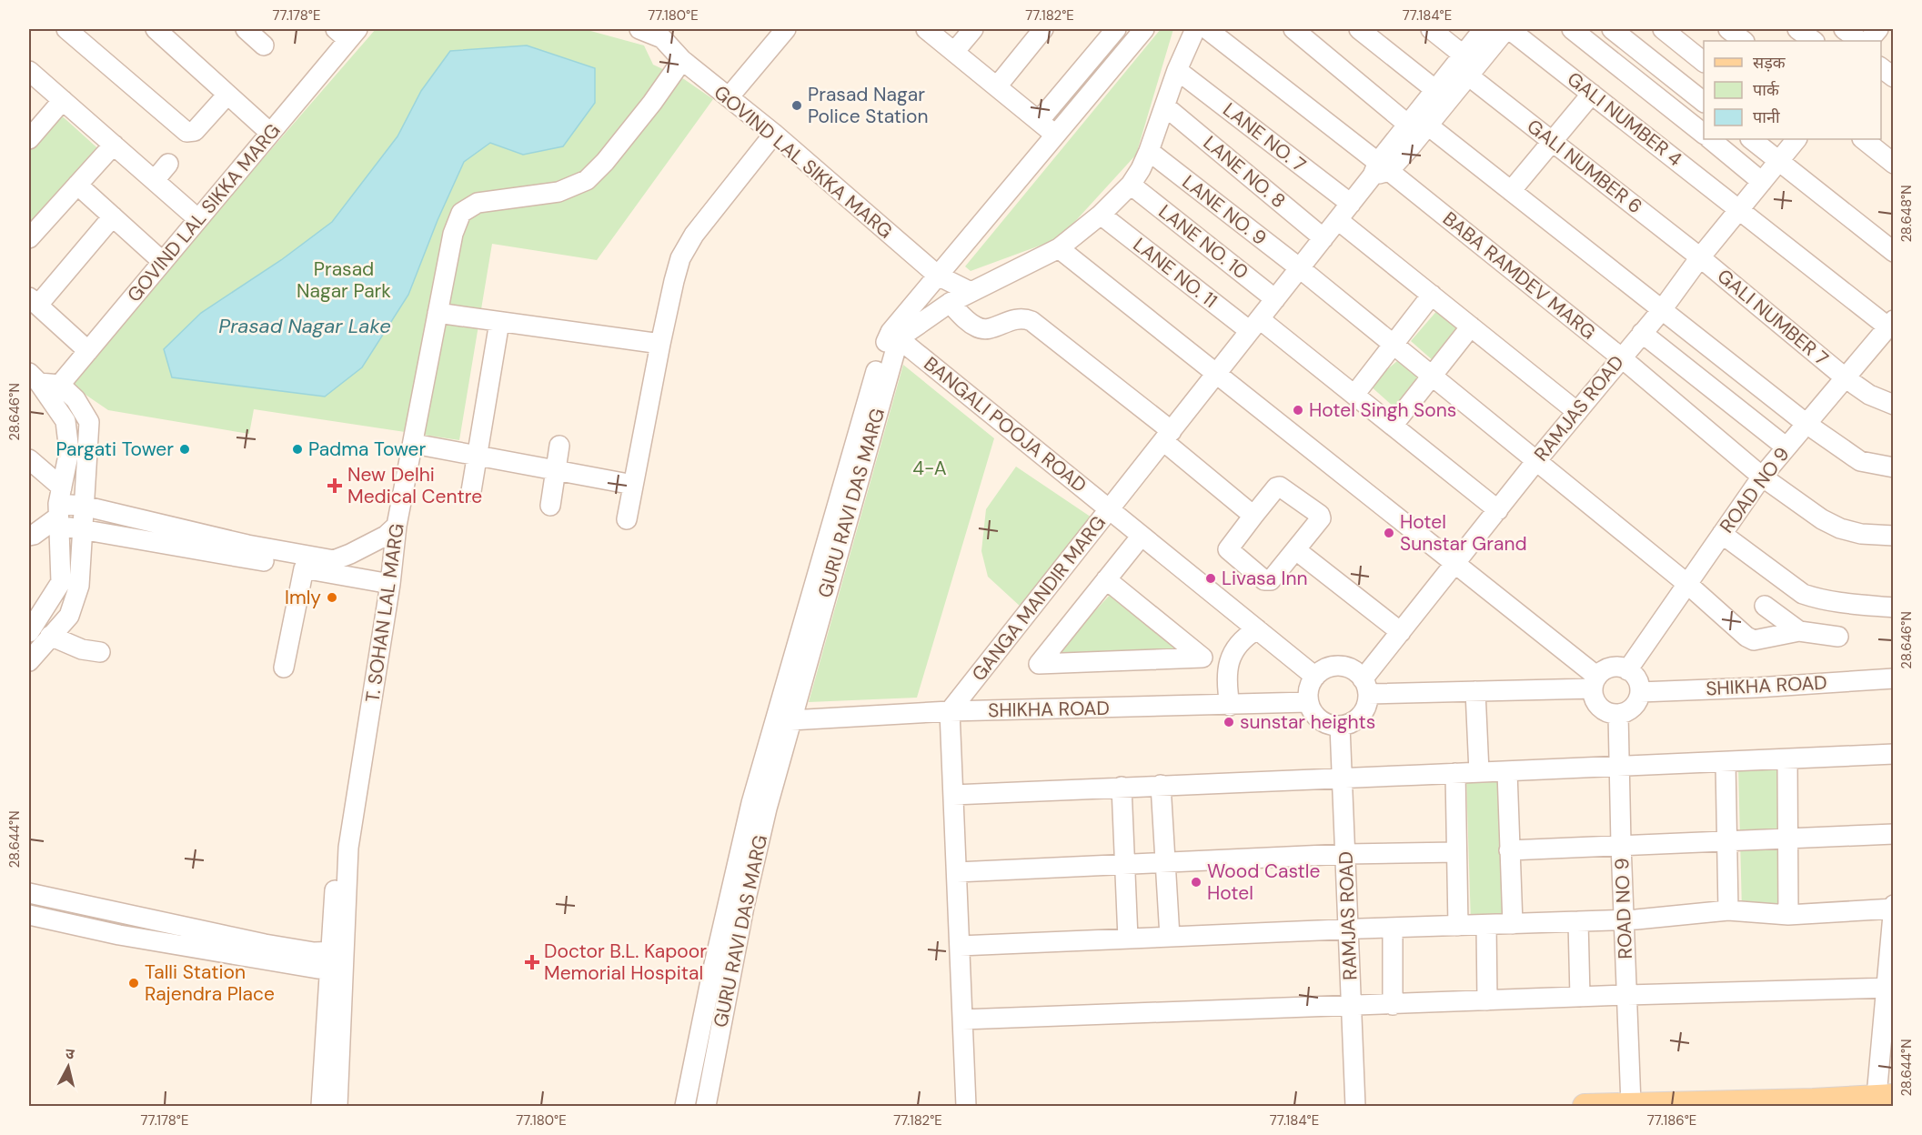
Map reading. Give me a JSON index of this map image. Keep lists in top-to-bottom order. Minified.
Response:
{"streets":{"street":["GALI NUMBER 4","LANE NO. 7","GOVIND LAL SIKKA MARG","GALI NUMBER 6","LANE NO. 8","LANE NO. 9","LANE NO. 10","LANE NO. 11","BABA RAMDEV MARG","GALI NUMBER 7","RAMJAS ROAD","BANGALI POOJA ROAD","ROAD NO 9","GURU RAVI DAS MARG","GANGA MANDIR MARG","T. SOHAN LAL MARG","SHIKHA ROAD"]},"crossings":[["GALI NUMBER 4","RAMJAS ROAD"],["GALI NUMBER 4","ROAD NO 9"],["GALI NUMBER 4","GANGA MANDIR MARG"],["LANE NO. 7","GANGA MANDIR MARG"],["GOVIND LAL SIKKA MARG","GURU RAVI DAS MARG"],["GOVIND LAL SIKKA MARG","T. SOHAN LAL MARG"],["GALI NUMBER 6","GALI NUMBER 7"],["GALI NUMBER 6","RAMJAS ROAD"],["GALI NUMBER 6","GANGA MANDIR MARG"],["LANE NO. 8","GANGA MANDIR MARG"],["LANE NO. 9","RAMJAS ROAD"],["LANE NO. 9","ROAD NO 9"],["LANE NO. 9","GANGA MANDIR MARG"],["LANE NO. 10","GANGA MANDIR MARG"],["LANE NO. 11","RAMJAS ROAD"],["LANE NO. 11","GANGA MANDIR MARG"],["BABA RAMDEV MARG","RAMJAS ROAD"],["BABA RAMDEV MARG","ROAD NO 9"],["BABA RAMDEV MARG","GANGA MANDIR MARG"],["GALI NUMBER 7","RAMJAS ROAD"],["GALI NUMBER 7","ROAD NO 9"],["RAMJAS ROAD","BANGALI POOJA ROAD"],["RAMJAS ROAD","SHIKHA ROAD"],["BANGALI POOJA ROAD","GURU RAVI DAS MARG"],["BANGALI POOJA ROAD","GANGA MANDIR MARG"],["BANGALI POOJA ROAD","SHIKHA ROAD"],["ROAD NO 9","SHIKHA ROAD"],["GURU RAVI DAS MARG","SHIKHA ROAD"],["GANGA MANDIR MARG","SHIKHA ROAD"]],"water":["Prasad Nagar Lake"],"parks":["Prasad Nagar Park","4-A"],"places":{"other":["Prasad Nagar Police Station","Hotel Singh Sons","Pargati Tower","Padma Tower","Hotel Sunstar Grand","Livasa Inn","Imly","sunstar heights","Wood Castle Hotel","Talli Station Rajendra Place"],"health":["New Delhi Medical Centre","Doctor B.L. Kapoor Memorial Hospital"]},"legend":["सड़क","पार्क","पानी"],"north":"top","coordinates":["77.178°E","77.180°E","77.182°E","77.184°E","28.648°N","28.646°N","28.644°N","77.186°E"]}
